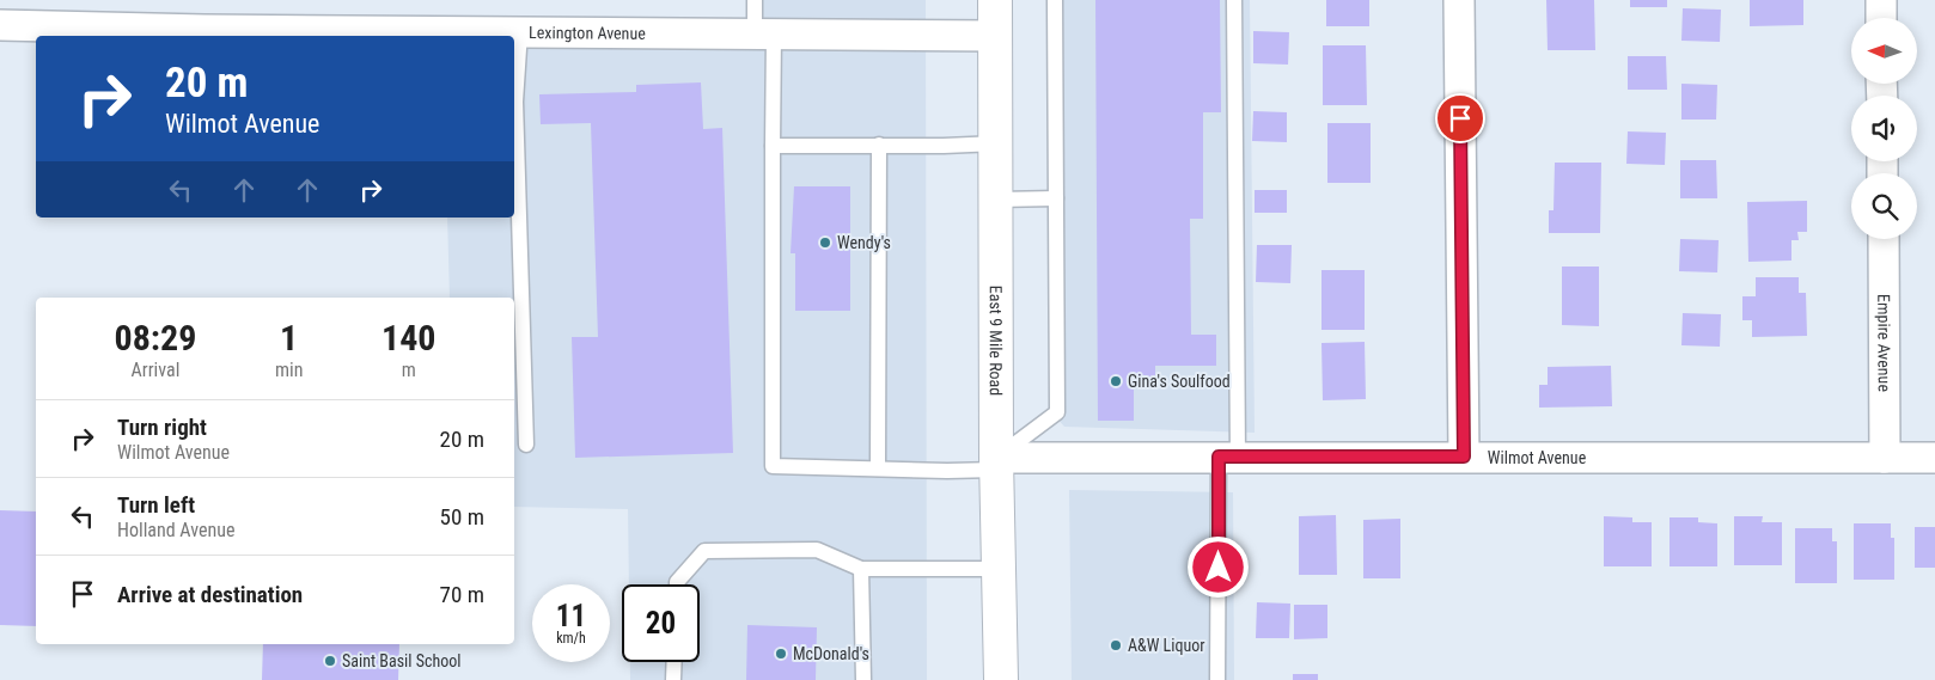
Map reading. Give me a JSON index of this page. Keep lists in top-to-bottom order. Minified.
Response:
{"streets":{"main road":["East 9 Mile Road"],"street":["Lexington Avenue","Empire Avenue","Wilmot Avenue"]},"crossings":[["Lexington Avenue","East 9 Mile Road"],["East 9 Mile Road","Wilmot Avenue"],["Empire Avenue","Wilmot Avenue"]],"places":["Wendy's","Gina's Soulfood","A&W Liquor","McDonald's","Saint Basil School"],"north":"left","page":{"turn":["20 m","Wilmot Avenue"],"eta":["08:29","Arrival","1","min","140","m"],"list":[{"name":"Turn right","note":"Wilmot Avenue","value":"20 m"},{"name":"Turn left","note":"Holland Avenue","value":"50 m"},{"name":"Arrive at destination","value":"70 m"}],"speed":"11 km/h","limit":"20"}}
